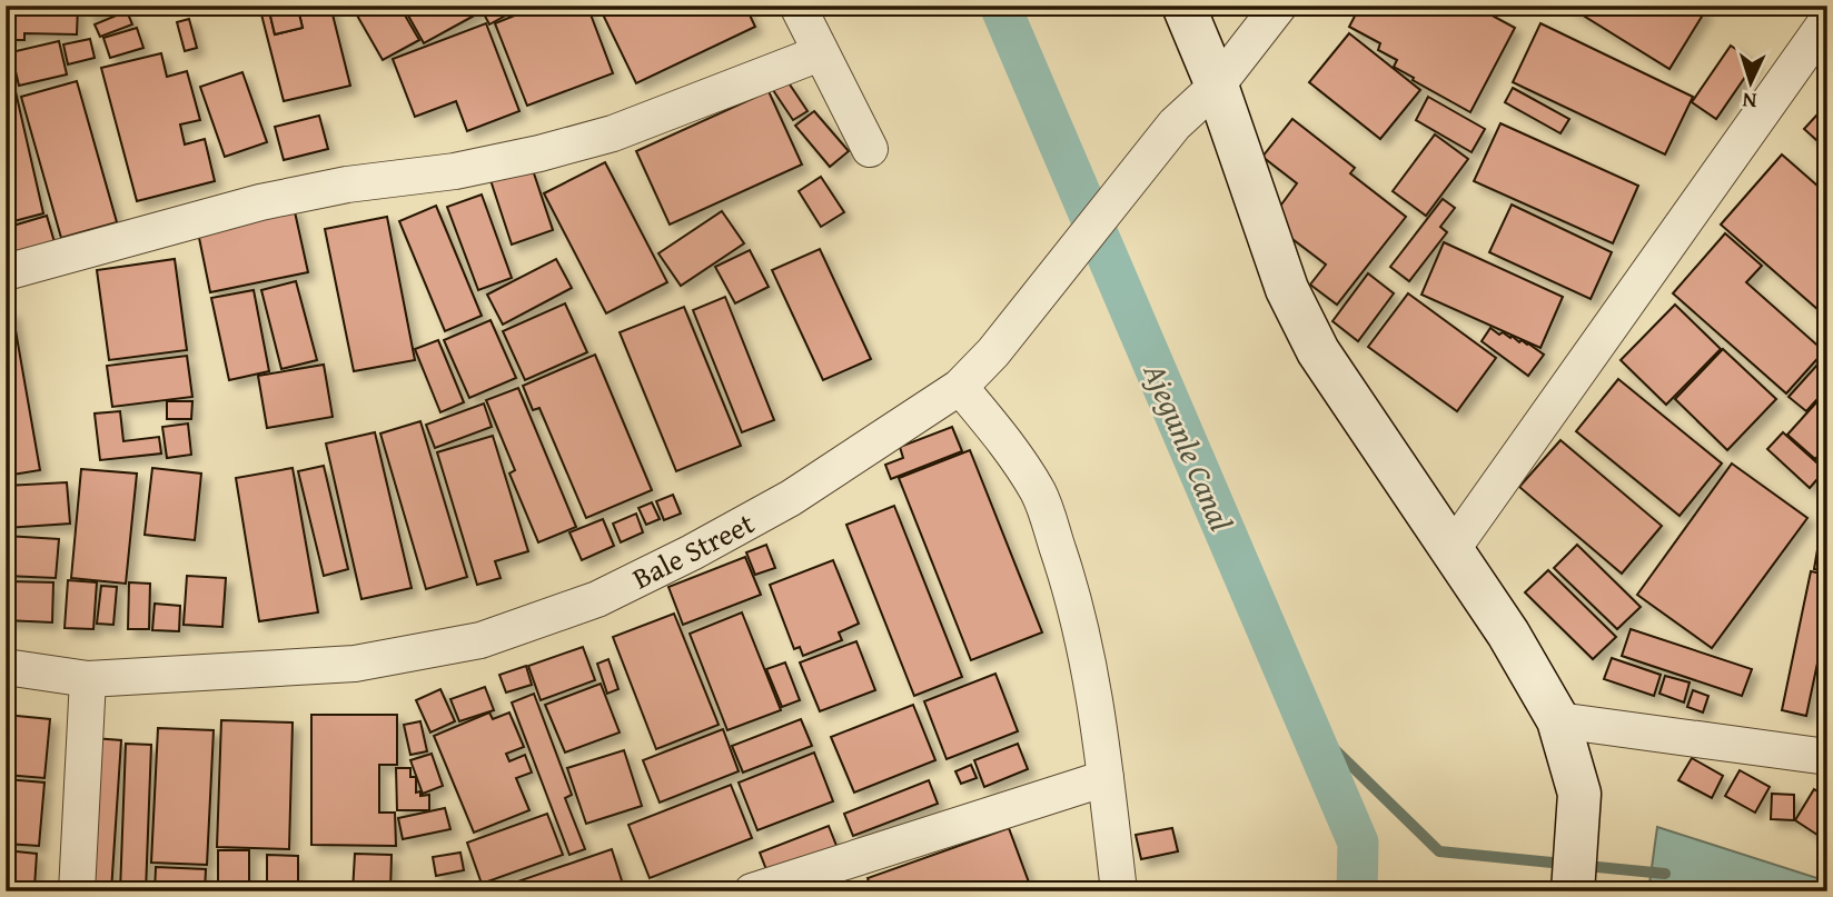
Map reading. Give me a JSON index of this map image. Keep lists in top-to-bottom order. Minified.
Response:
{"streets":{"street":["Bale Street"]},"water":["Ajegunle Canal"],"north":"bottom"}
